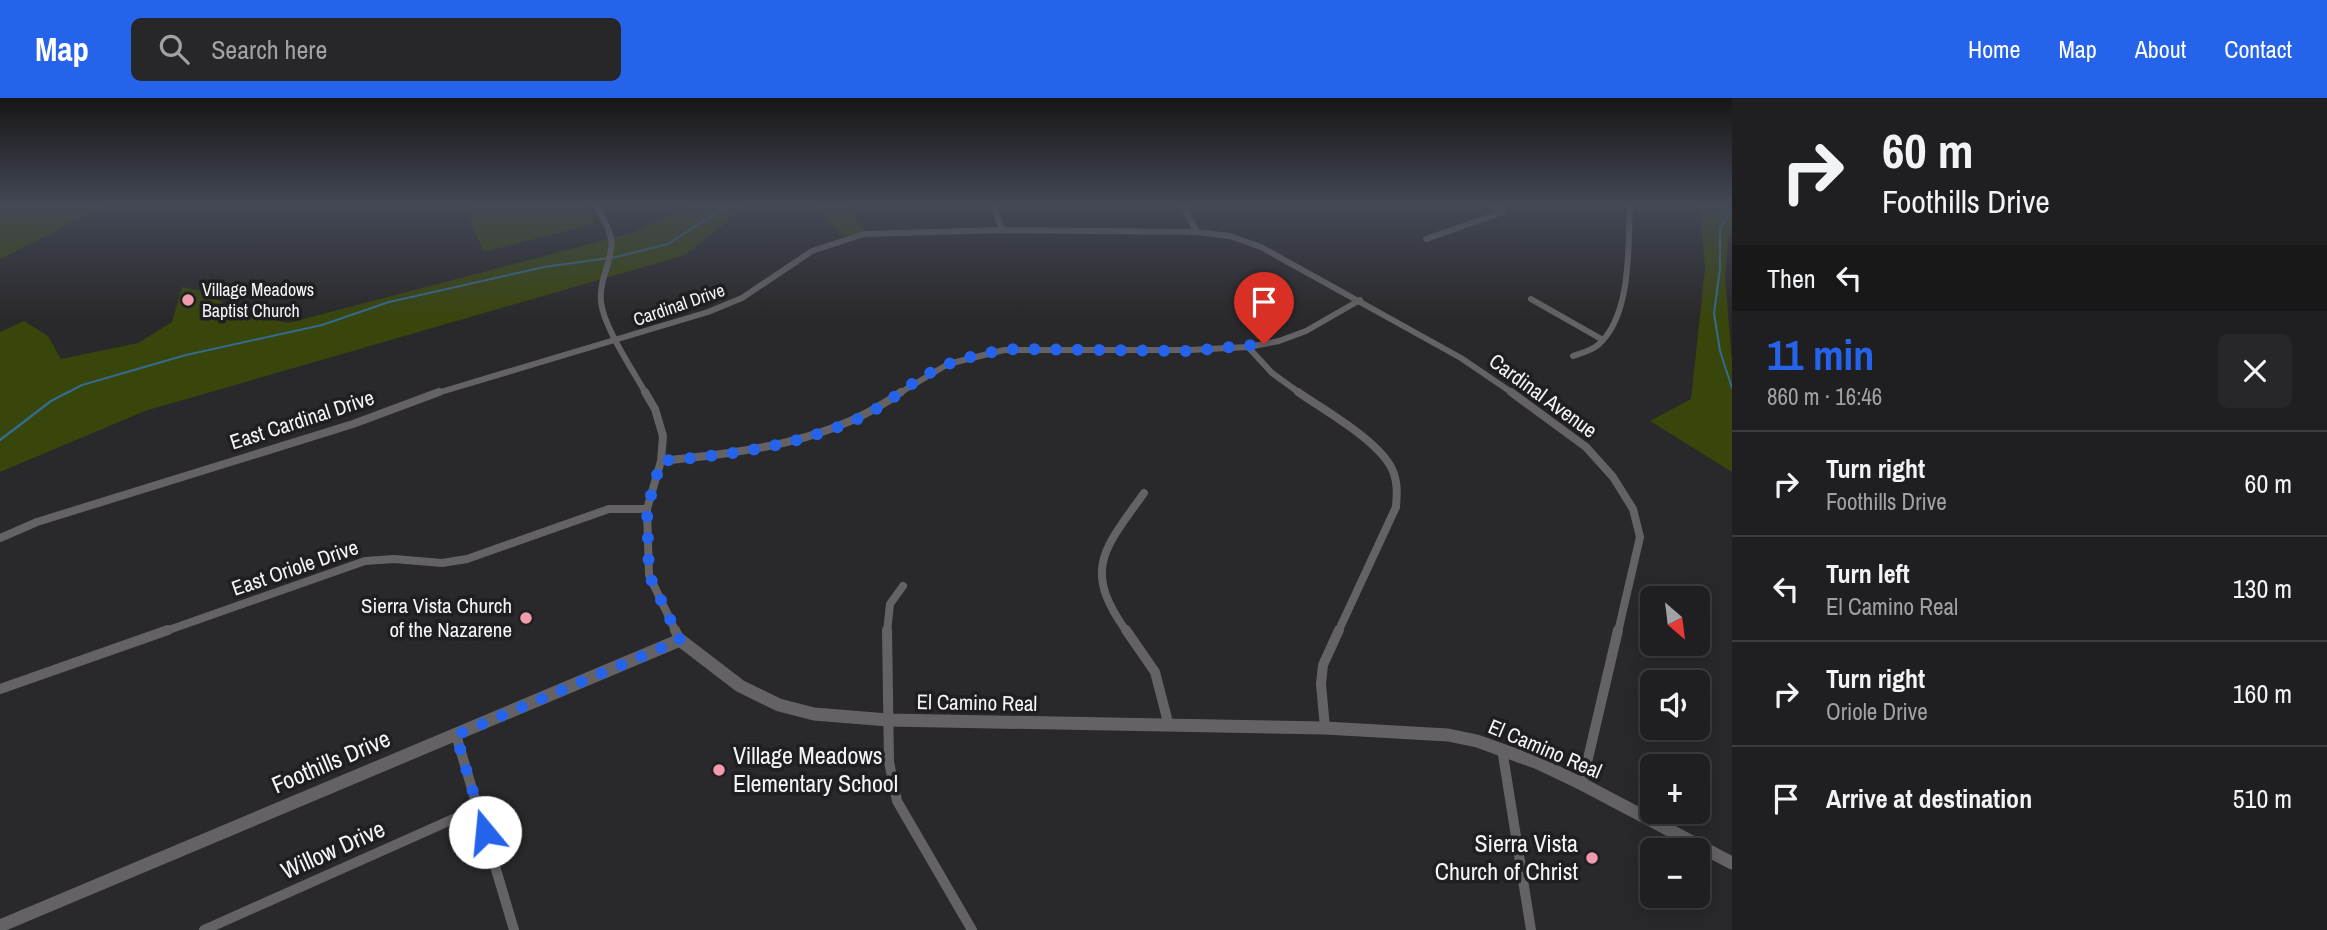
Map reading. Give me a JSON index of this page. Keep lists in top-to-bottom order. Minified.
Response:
{"streets":{"street":["Cardinal Drive","Cardinal Avenue","East Cardinal Drive","East Oriole Drive","El Camino Real","Foothills Drive","Willow Drive"]},"crossings":[["Cardinal Drive","East Cardinal Drive"],["Cardinal Drive","El Camino Real"],["Cardinal Avenue","El Camino Real"],["East Cardinal Drive","El Camino Real"],["East Oriole Drive","El Camino Real"],["El Camino Real","Foothills Drive"]],"places":["Village Meadows Baptist Church","Sierra Vista Church of the Nazarene","Village Meadows Elementary School","Sierra Vista Church of Christ"],"north":"bottom right","page":{"header":"Map","search":"Search here","nav":["Home","Map","About","Contact"],"turn":["60 m","Foothills Drive"],"then":"Then","heading":["11 min","860 m · 16:46"],"list":[{"name":"Turn right","note":"Foothills Drive","value":"60 m"},{"name":"Turn left","note":"El Camino Real","value":"130 m"},{"name":"Turn right","note":"Oriole Drive","value":"160 m"},{"name":"Arrive at destination","value":"510 m"}],"map_buttons":["+","−"]}}
